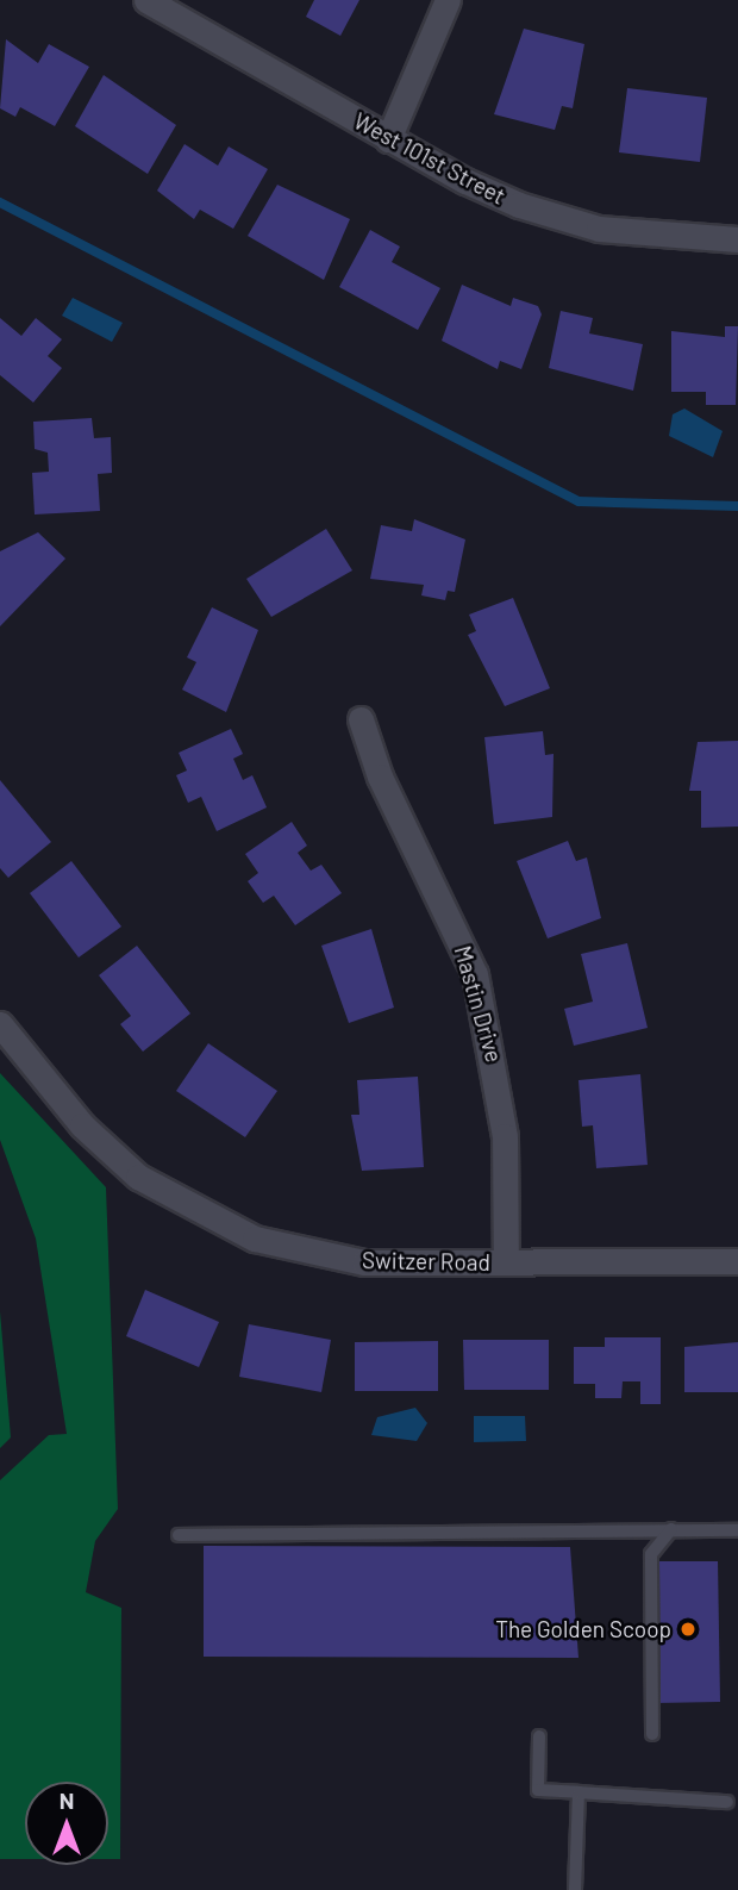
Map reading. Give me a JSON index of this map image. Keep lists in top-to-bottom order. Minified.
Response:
{"streets":{"street":["West 101st Street","Mastin Drive","Switzer Road"]},"crossings":[["Mastin Drive","Switzer Road"]],"places":["The Golden Scoop"],"north":"top"}
